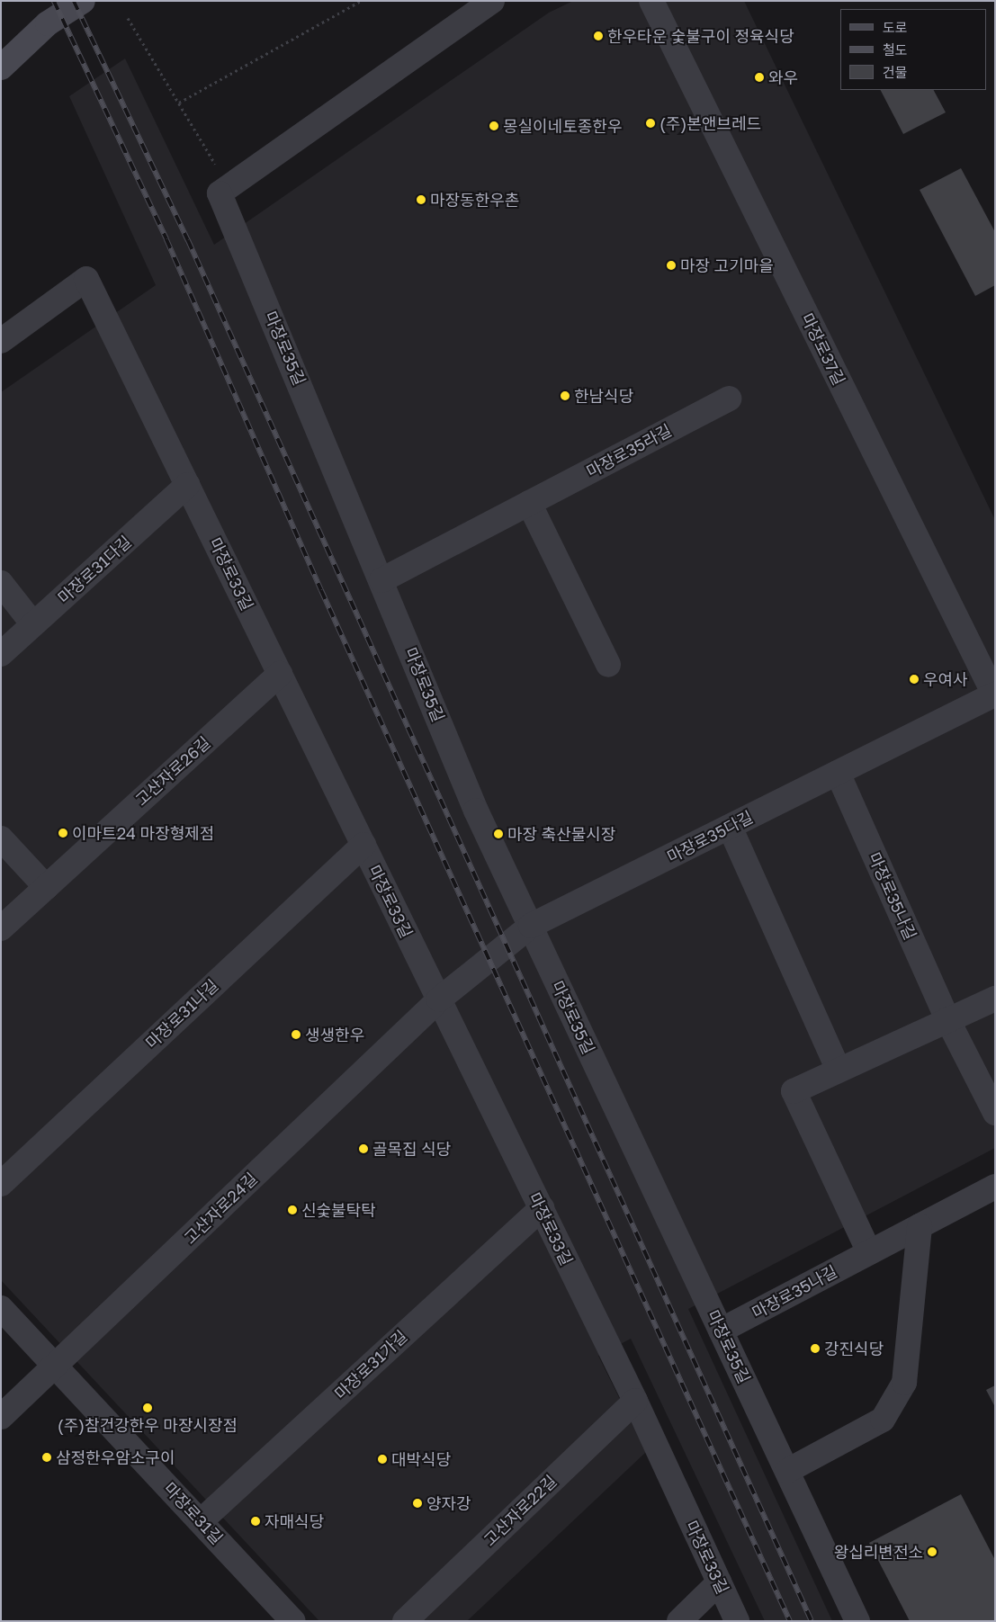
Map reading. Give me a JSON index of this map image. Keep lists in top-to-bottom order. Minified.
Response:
{"streets":{"street":["마장로35길","마장로37길","마장로35라길","마장로31다길","마장로33길","고산자로26길","마장로35다길","마장로35나길","마장로31나길","고산자로24길","마장로31가길","고산자로22길","마장로31길"]},"crossings":[["마장로35길","마장로35라길"],["마장로35길","마장로35다길"],["마장로35길","마장로35나길"],["마장로37길","마장로35다길"],["마장로31다길","마장로33길"],["마장로33길","고산자로26길"],["마장로33길","마장로35다길"],["마장로33길","마장로31나길"],["마장로33길","고산자로24길"],["마장로33길","마장로31가길"],["마장로33길","고산자로22길"],["마장로35다길","마장로35나길"],["마장로35다길","고산자로24길"],["고산자로24길","마장로31길"],["마장로31가길","마장로31길"]],"places":["한우타운 숯불구이 정육식당","와우","(주)본앤브레드","몽실이네토종한우","마장동한우촌","마장 고기마을","한남식당","우여사","이마트24 마장형제점","마장 축산물시장","생생한우","골목집 식당","신숯불탁탁","강진식당","(주)참건강한우 마장시장점","삼정한우암소구이","대박식당","양자강","자매식당","왕십리변전소"],"legend":["도로","철도","건물"]}
